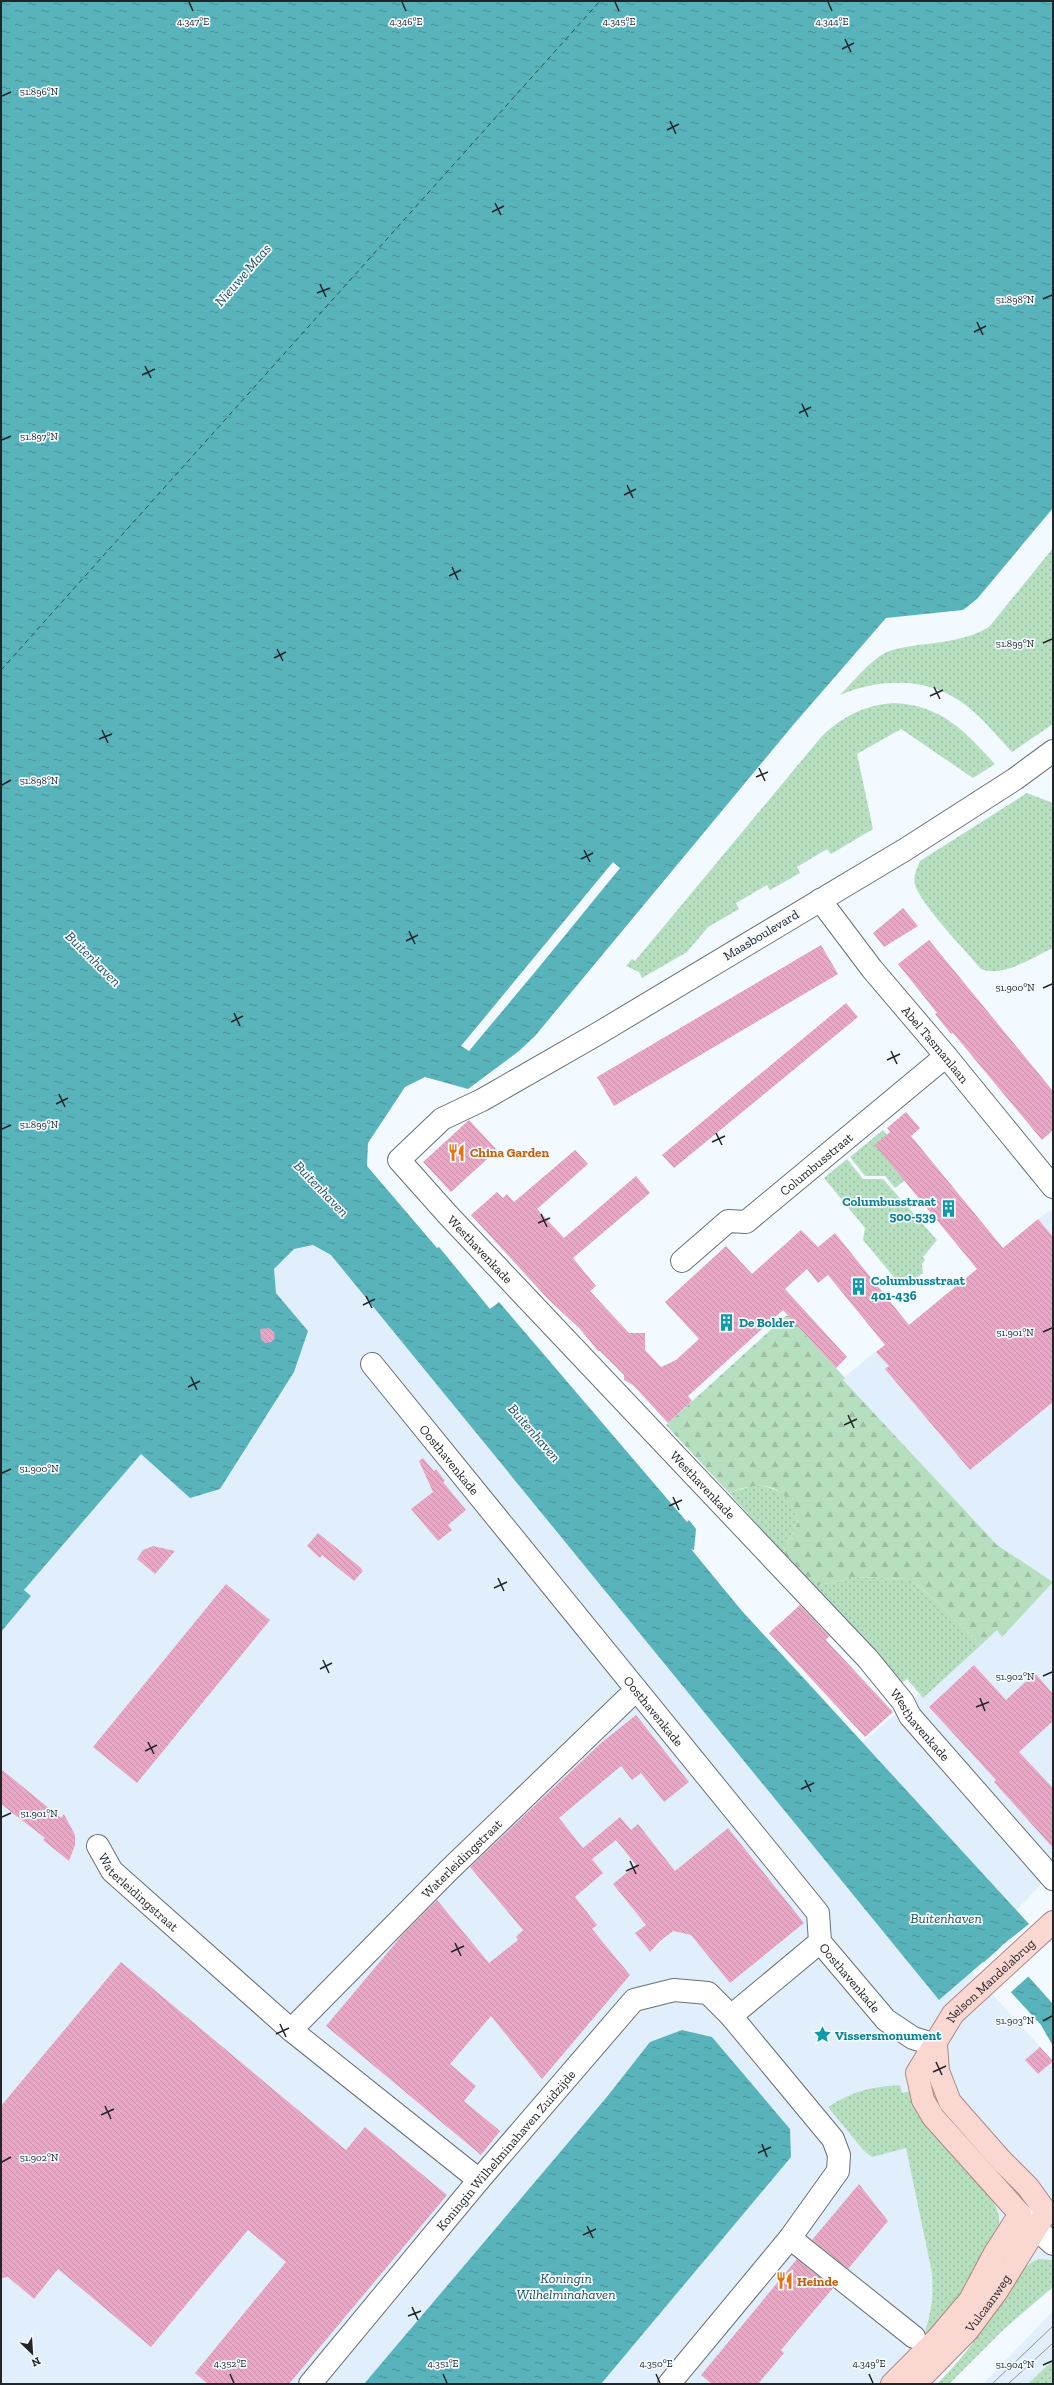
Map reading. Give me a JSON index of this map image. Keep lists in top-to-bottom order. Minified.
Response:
{"streets":{"main road":["Nelson Mandelabrug","Vulcaanweg"],"street":["Maasboulevard","Abel Tasmanlaan","Columbusstraat","Westhavenkade","Oosthavenkade","Waterleidingstraat","Koningin Wilhelminahaven Zuidzijde"]},"crossings":[["Maasboulevard","Abel Tasmanlaan"],["Maasboulevard","Westhavenkade"],["Abel Tasmanlaan","Columbusstraat"],["Oosthavenkade","Waterleidingstraat"],["Oosthavenkade","Nelson Mandelabrug"],["Waterleidingstraat","Koningin Wilhelminahaven Zuidzijde"]],"water":["Nieuwe Maas","Buitenhaven","Koningin Wilhelminahaven"],"places":{"restaurant":["China Garden","Heinde"],"building":["Columbusstraat 500-539","Columbusstraat 401-436","De Bolder"],"place":["Vissersmonument"]},"north":"bottom right","coordinates":["4.347°E","4.346°E","4.345°E","4.344°E","51.896°N","51.898°N","51.897°N","51.899°N","51.900°N","51.901°N","51.902°N","51.903°N","4.352°E","4.351°E","4.350°E","4.349°E","51.904°N"]}
